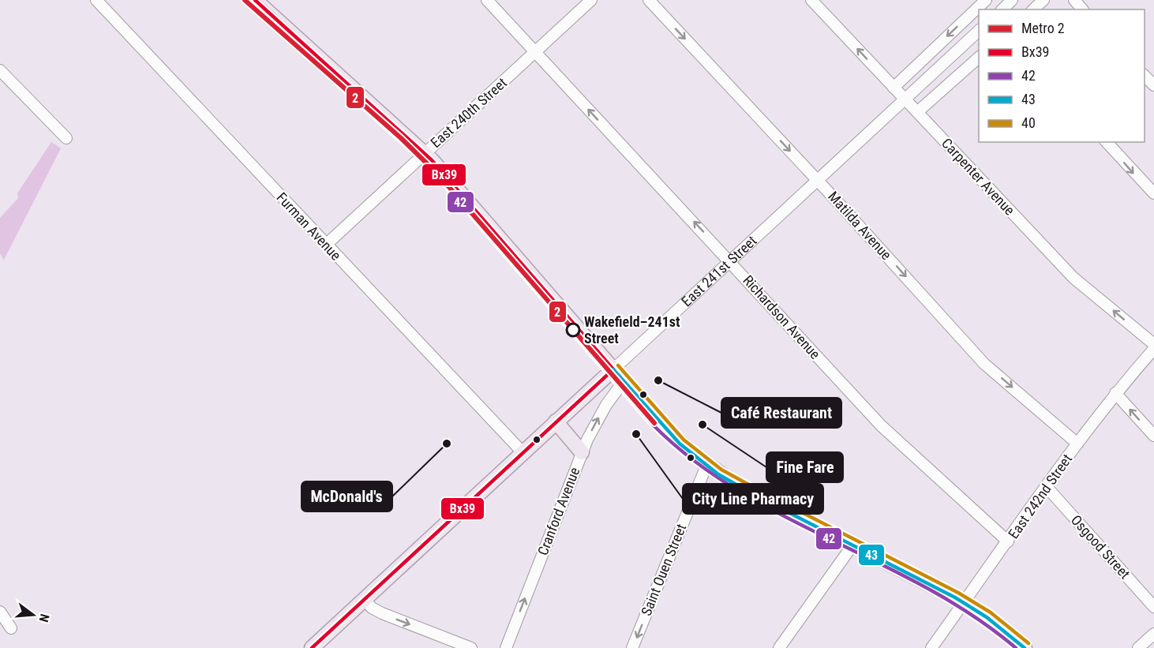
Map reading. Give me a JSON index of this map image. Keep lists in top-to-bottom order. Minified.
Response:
{"streets":{"main road":["East 241st Street"],"street":["East 240th Street","Carpenter Avenue","Matilda Avenue","Furman Avenue","Richardson Avenue","East 242nd Street","Cranford Avenue","Osgood Street","Saint Ouen Street"]},"crossings":[["East 240th Street","Furman Avenue"],["East 240th Street","Richardson Avenue"],["Carpenter Avenue","East 241st Street"],["Matilda Avenue","East 241st Street"],["Matilda Avenue","East 242nd Street"],["Furman Avenue","East 241st Street"],["East 241st Street","Richardson Avenue"],["Richardson Avenue","East 242nd Street"],["East 242nd Street","Osgood Street"]],"one_way":["Carpenter Avenue","Matilda Avenue","Richardson Avenue","Cranford Avenue","Saint Ouen Street"],"places":["Wakefield–241st Street","Café Restaurant","Fine Fare","City Line Pharmacy","McDonald's"],"lines":["metro line 2","transit line Bx39","transit line 42","transit line 40","transit line 43"],"legend":["Metro 2","Bx39","42","43","40"],"north":"right"}
